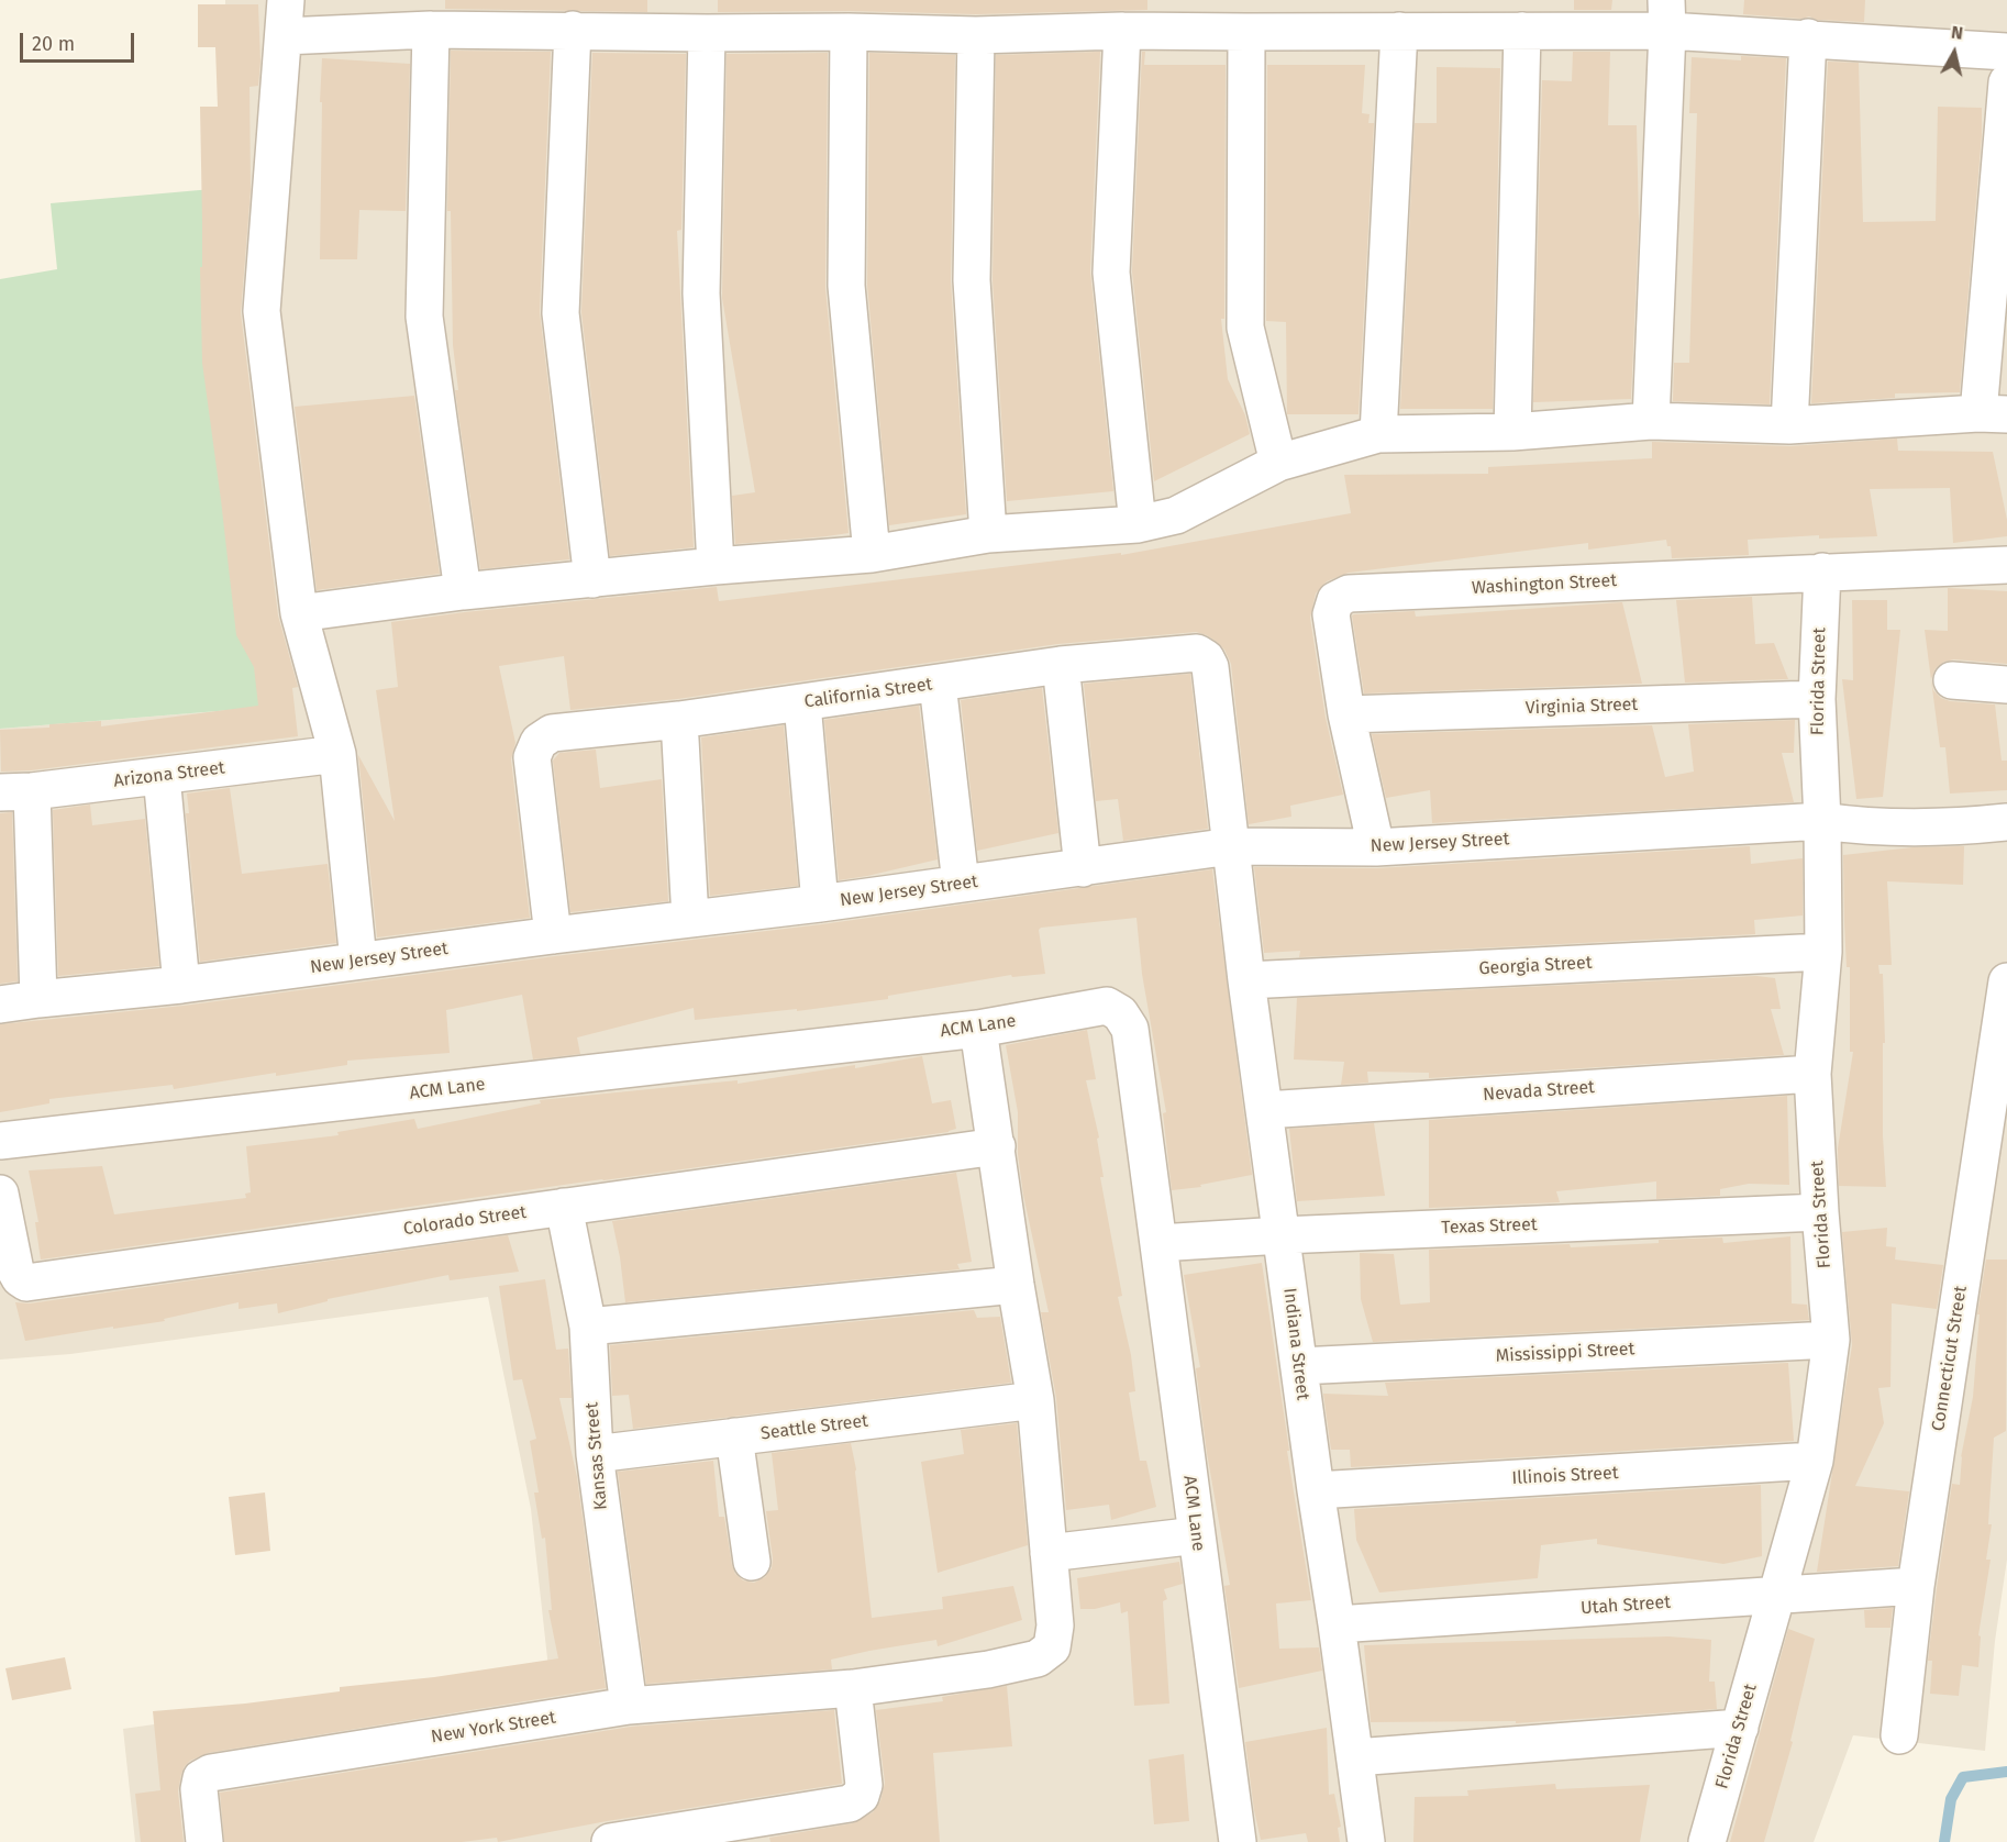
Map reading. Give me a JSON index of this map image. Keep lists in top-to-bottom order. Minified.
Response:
{"streets":{"street":["Washington Street","Florida Street","California Street","Virginia Street","Arizona Street","New Jersey Street","Georgia Street","ACM Lane","Nevada Street","Colorado Street","Texas Street","Indiana Street","Mississippi Street","Connecticut Street","Seattle Street","Kansas Street","Illinois Street","Utah Street","New York Street"]},"crossings":[["Washington Street","Florida Street"],["Washington Street","Virginia Street"],["Washington Street","New Jersey Street"],["Florida Street","Virginia Street"],["Florida Street","New Jersey Street"],["Florida Street","Georgia Street"],["Florida Street","Nevada Street"],["Florida Street","Texas Street"],["Florida Street","Mississippi Street"],["Florida Street","Illinois Street"],["Florida Street","Utah Street"],["California Street","New Jersey Street"],["California Street","Indiana Street"],["New Jersey Street","Indiana Street"],["Georgia Street","Indiana Street"],["ACM Lane","Texas Street"],["Nevada Street","Indiana Street"],["Colorado Street","Kansas Street"],["Texas Street","Indiana Street"],["Indiana Street","Mississippi Street"],["Indiana Street","Illinois Street"],["Indiana Street","Utah Street"],["Connecticut Street","Utah Street"],["Seattle Street","Kansas Street"],["Kansas Street","New York Street"]],"scale_bar":"20 m","north":"top"}
